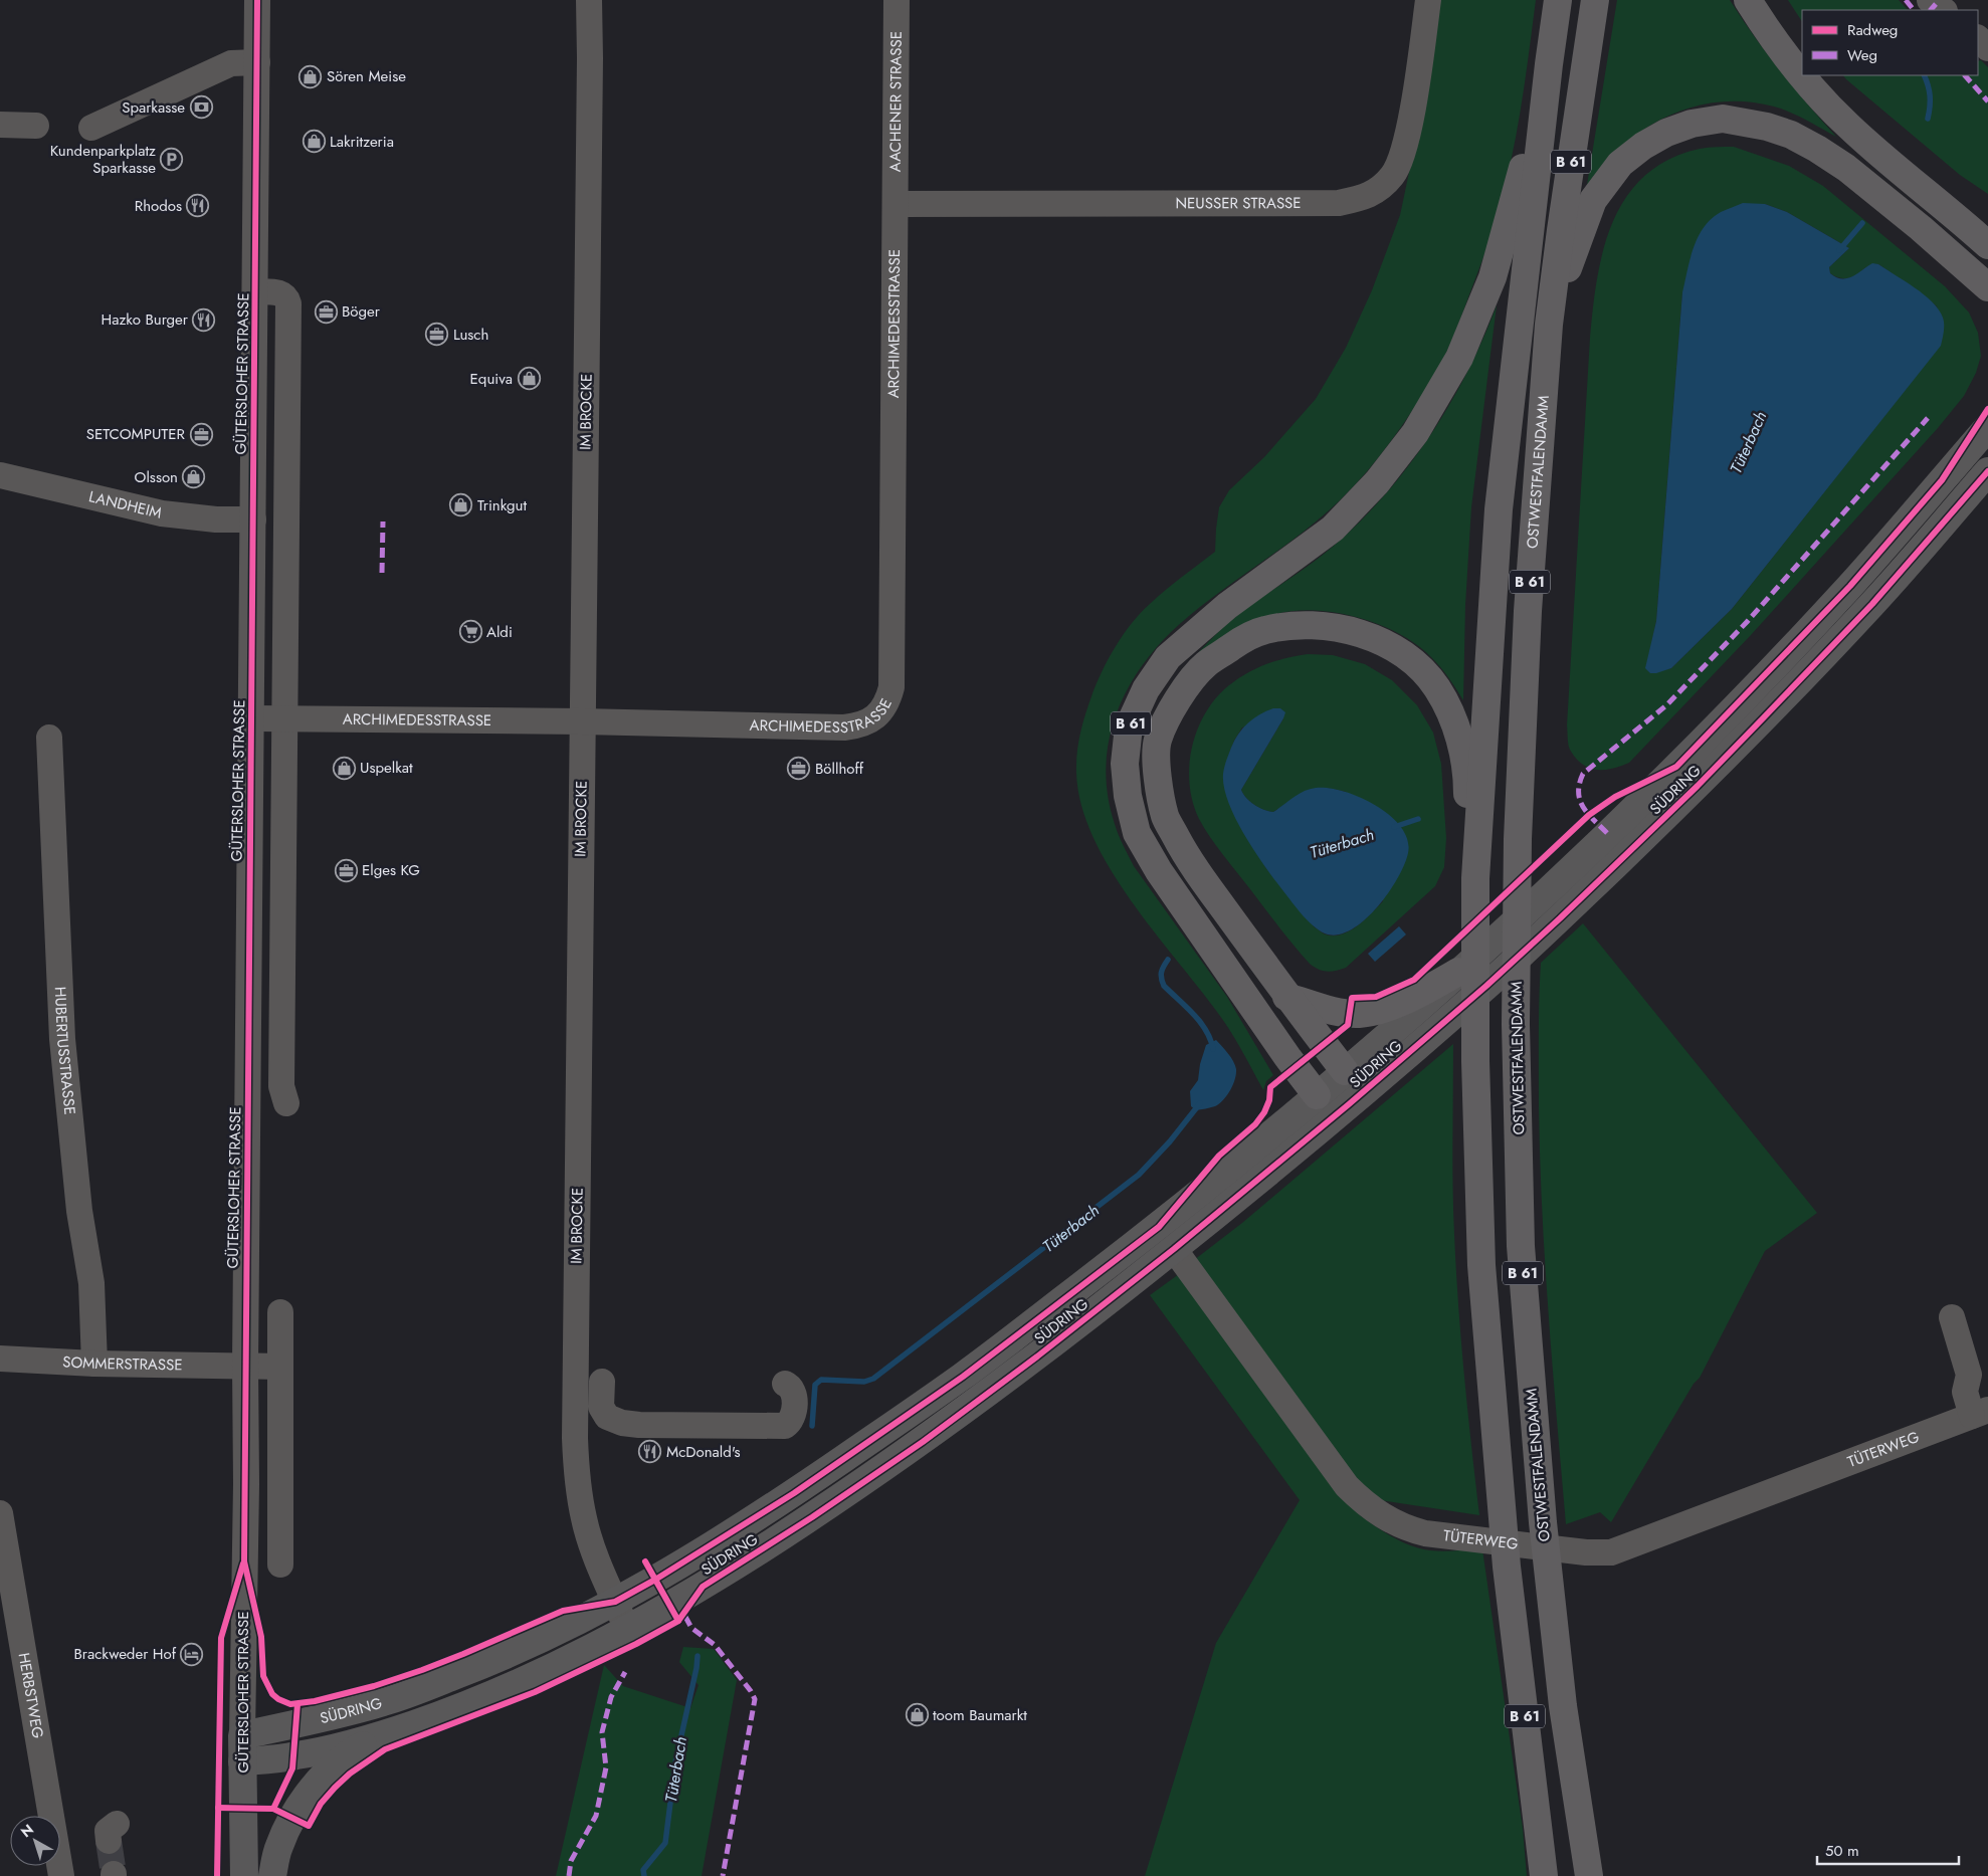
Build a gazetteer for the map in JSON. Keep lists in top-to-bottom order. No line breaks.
{"streets":{"highway":["B 61","OSTWESTFALENDAMM"],"main road":["GÜTERSLOHER STRASSE","SÜDRING"],"street":["AACHENER STRASSE","NEUSSER STRASSE","ARCHIMEDESSTRASSE","IM BROCKE","LANDHEIM","HUBERTUSSTRASSE","SOMMERSTRASSE","TÜTERWEG","HERBSTWEG"]},"crossings":[["AACHENER STRASSE","NEUSSER STRASSE"],["AACHENER STRASSE","ARCHIMEDESSTRASSE"],["B 61","OSTWESTFALENDAMM"],["B 61","SÜDRING"],["NEUSSER STRASSE","ARCHIMEDESSTRASSE"],["ARCHIMEDESSTRASSE","GÜTERSLOHER STRASSE"],["ARCHIMEDESSTRASSE","IM BROCKE"],["GÜTERSLOHER STRASSE","LANDHEIM"],["GÜTERSLOHER STRASSE","SÜDRING"],["GÜTERSLOHER STRASSE","SOMMERSTRASSE"],["IM BROCKE","SÜDRING"],["SÜDRING","TÜTERWEG"],["HUBERTUSSTRASSE","SOMMERSTRASSE"]],"water":["Tüterbach"],"places":{"shop":["Sören Meise","Lakritzeria","Equiva","Olsson","Trinkgut","Uspelkat","toom Baumarkt"],"bank":["Sparkasse"],"parking":["Kundenparkplatz Sparkasse"],"restaurant":["Rhodos","Hazko Burger","McDonald's"],"office":["Böger","Lusch","SETCOMPUTER","Böllhoff","Elges KG"],"supermarket":["Aldi"],"hotel":["Brackweder Hof"]},"legend":["Radweg","Weg"],"scale_bar":"50 m","north":"top left"}
